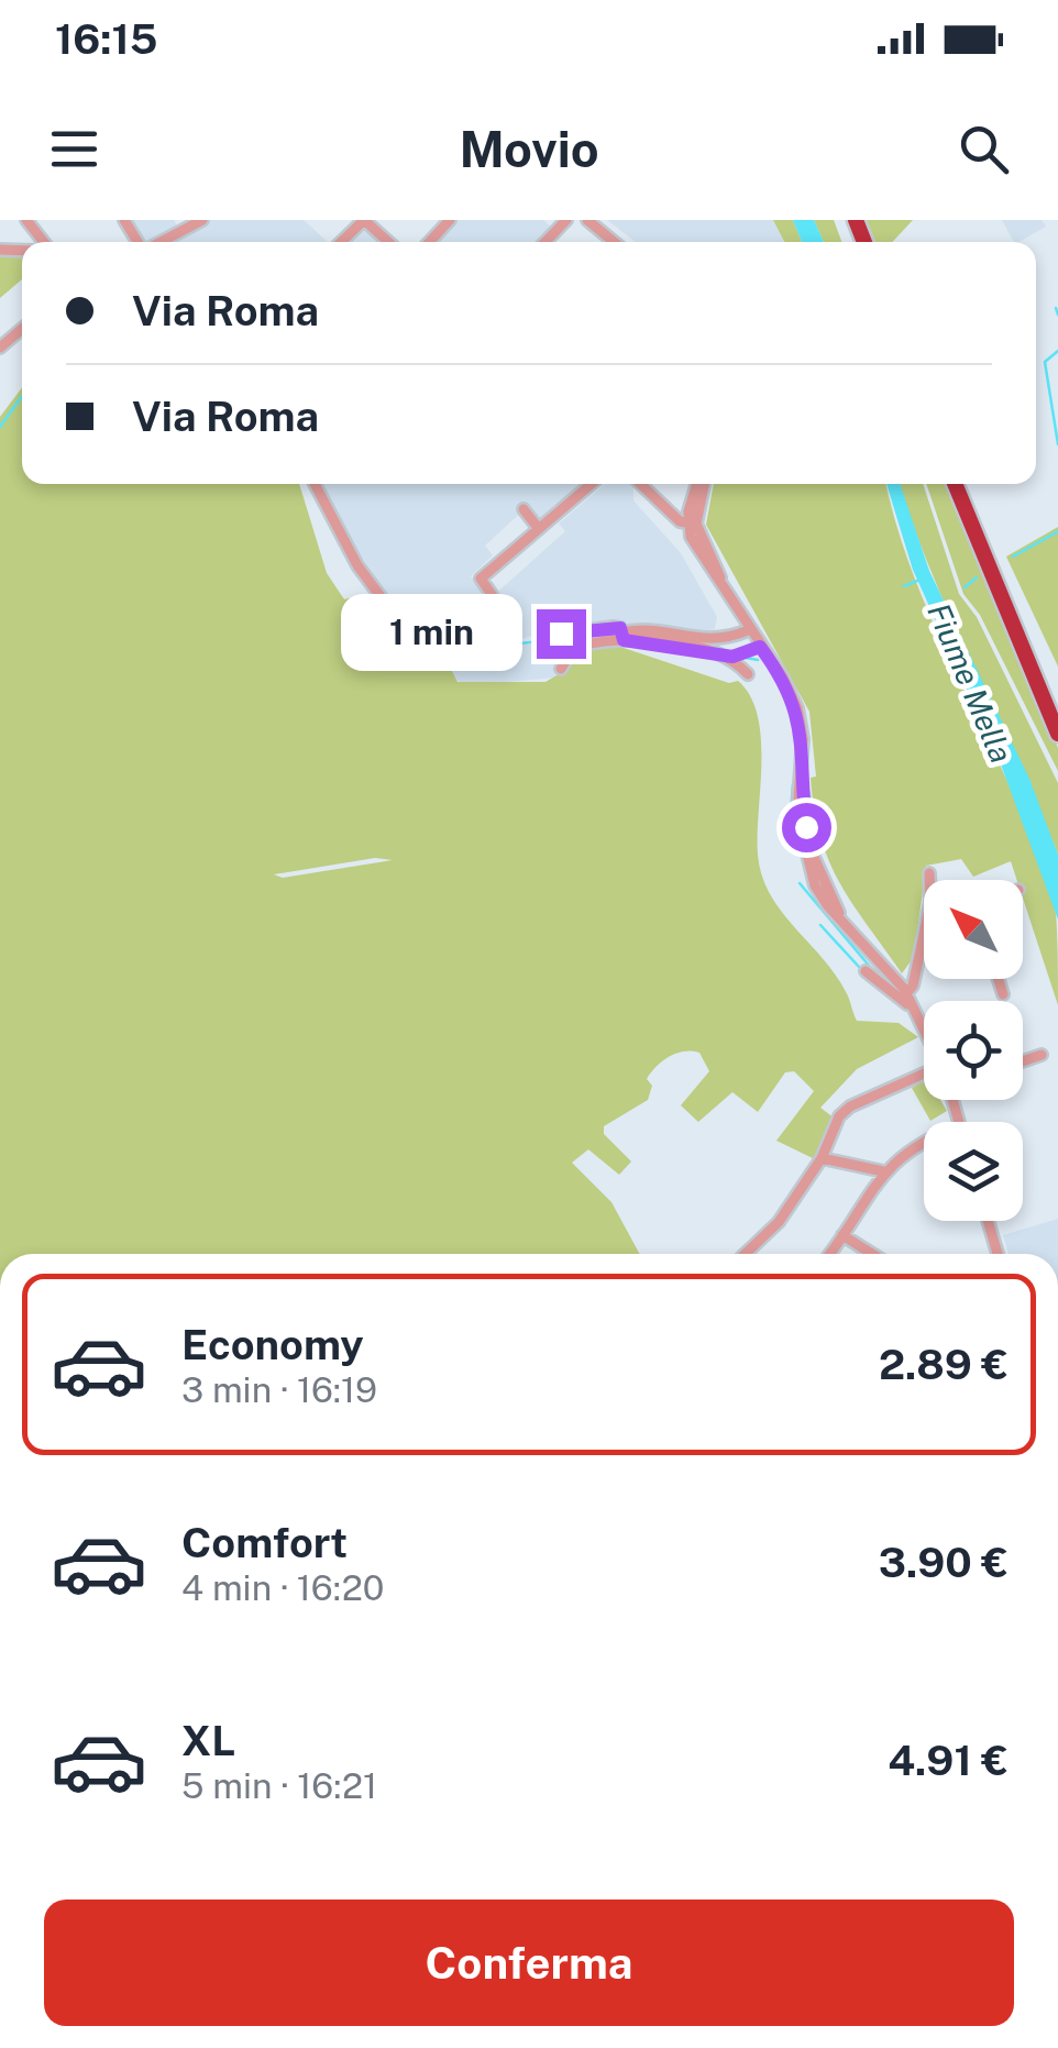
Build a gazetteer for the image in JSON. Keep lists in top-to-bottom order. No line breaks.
{"water":["Fiume Mella"],"north":"top left","page":{"status":"16:15","header":"Movio","banner":["Via Roma","Via Roma"],"bubble":"1 min","list":[{"name":"Economy","note":"3 min · 16:19","value":"2.89 €"},{"name":"Comfort","note":"4 min · 16:20","value":"3.90 €"},{"name":"XL","note":"5 min · 16:21","value":"4.91 €"}],"buttons":"Conferma"}}
